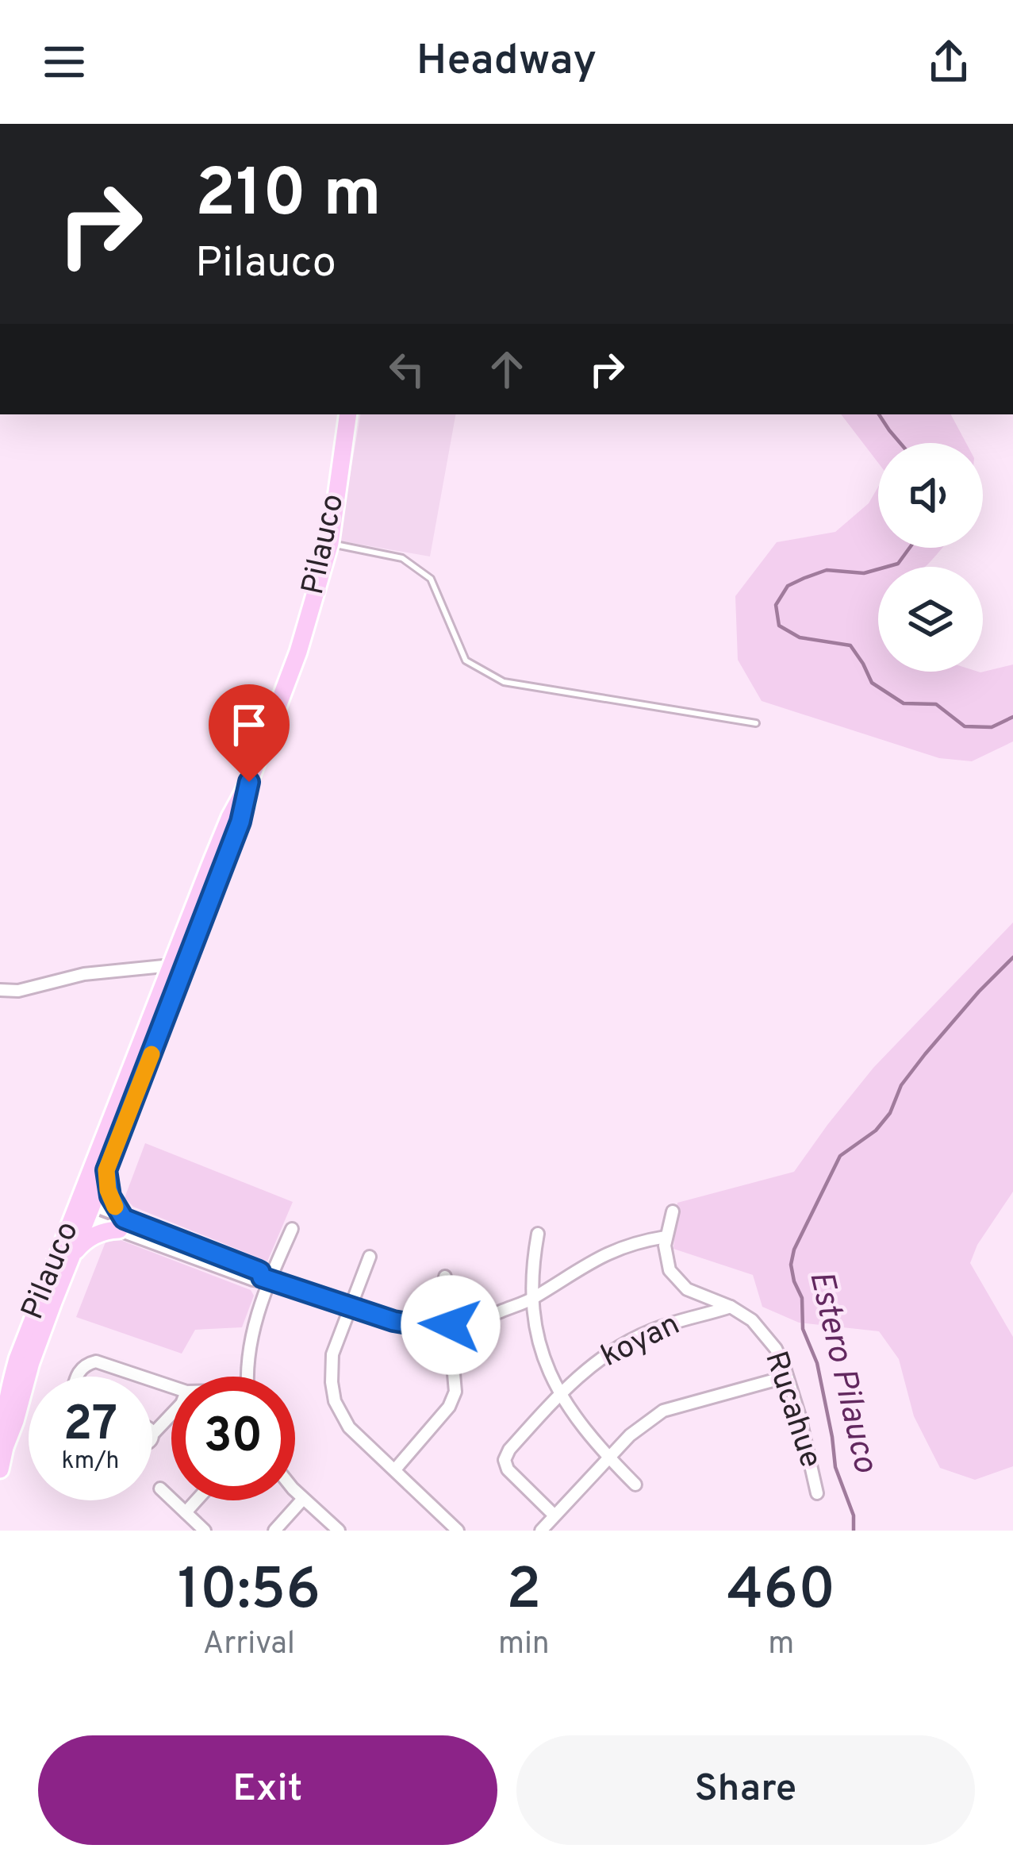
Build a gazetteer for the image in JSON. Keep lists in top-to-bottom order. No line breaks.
{"streets":{"main road":["Pilauco"],"street":["koyan","Rucahue"]},"crossings":[["koyan","Rucahue"]],"water":["Estero Pilauco"],"page":{"header":"Headway","turn":["210 m","Pilauco"],"speed":"27 km/h","limit":"30","eta":["10:56","Arrival","2","min","460","m"],"buttons":["Exit","Share"]}}
